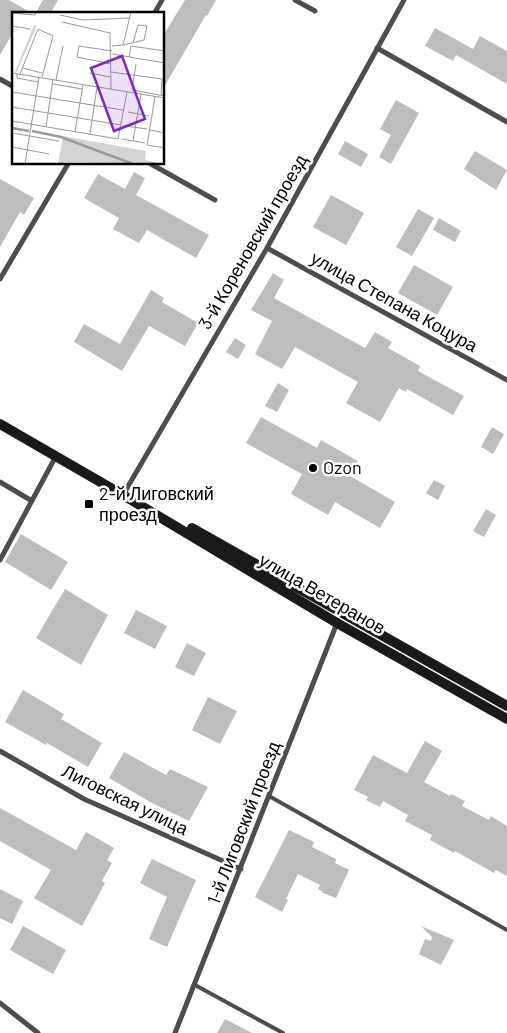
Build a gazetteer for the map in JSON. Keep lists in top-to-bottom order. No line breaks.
{"streets":{"street":["3-й Кореновский проезд","улица Степана Коцура","улица Ветеранов","Лиговская улица","1-й Лиговский проезд"]},"crossings":[["3-й Кореновский проезд","улица Степана Коцура"],["3-й Кореновский проезд","улица Ветеранов"],["улица Ветеранов","1-й Лиговский проезд"],["Лиговская улица","1-й Лиговский проезд"]],"places":{"other":["Ozon"],"transit":["2-й Лиговский проезд"]}}
